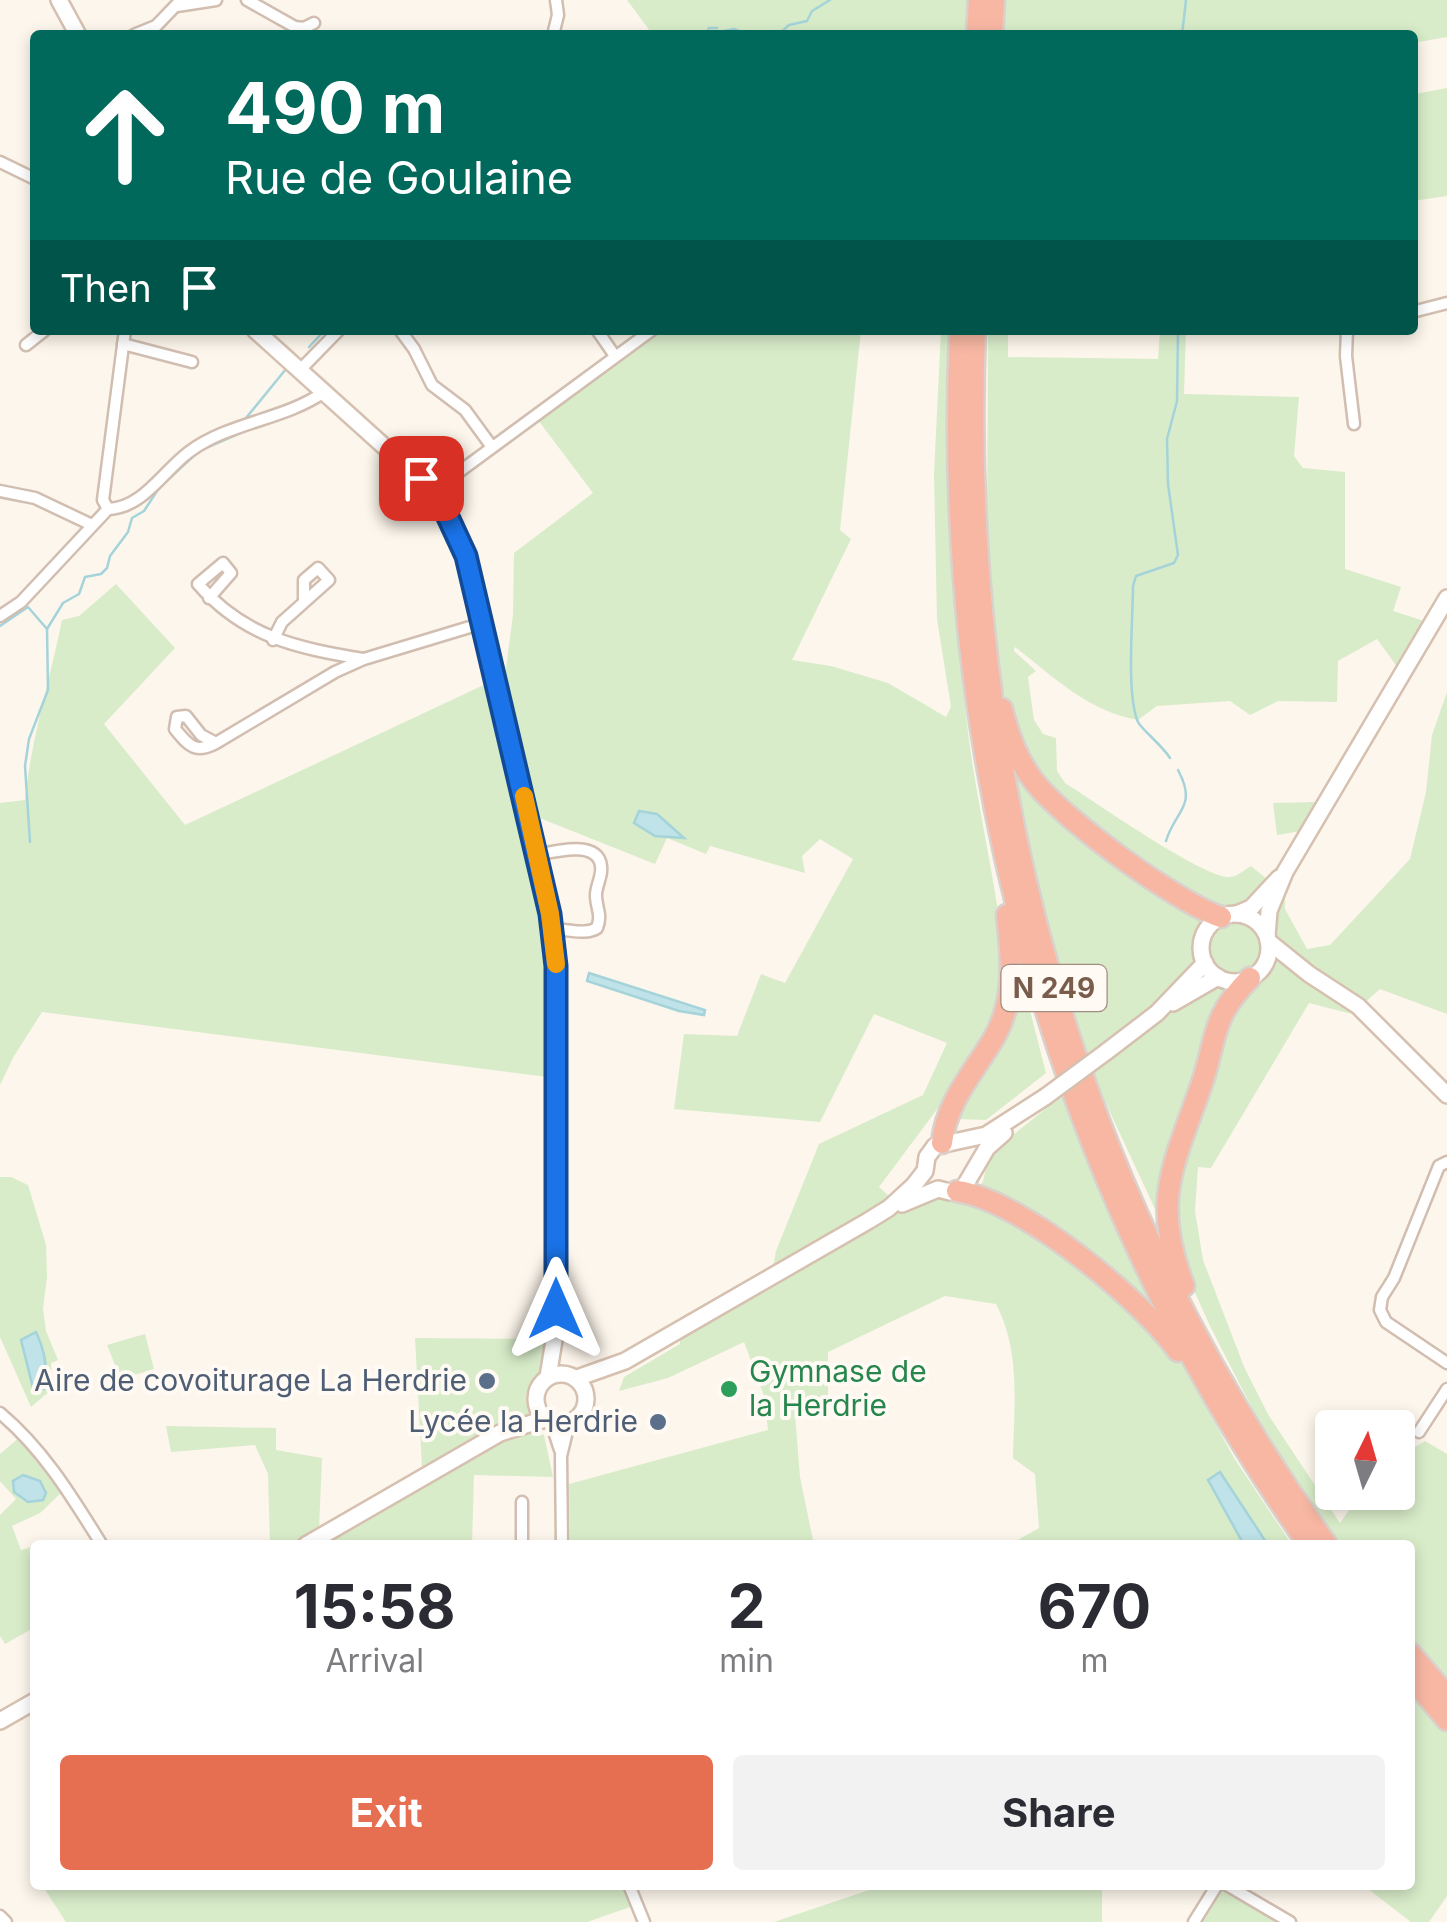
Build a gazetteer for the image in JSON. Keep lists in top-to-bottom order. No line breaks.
{"streets":{"highway":["N 249"]},"places":["Aire de covoiturage La Herdrie","Gymnase de la Herdrie","Lycée la Herdrie"],"north":"top","page":{"turn":["490 m","Rue de Goulaine"],"then":"Then","eta":["15:58","Arrival","2","min","670","m"],"buttons":["Exit","Share"]}}
